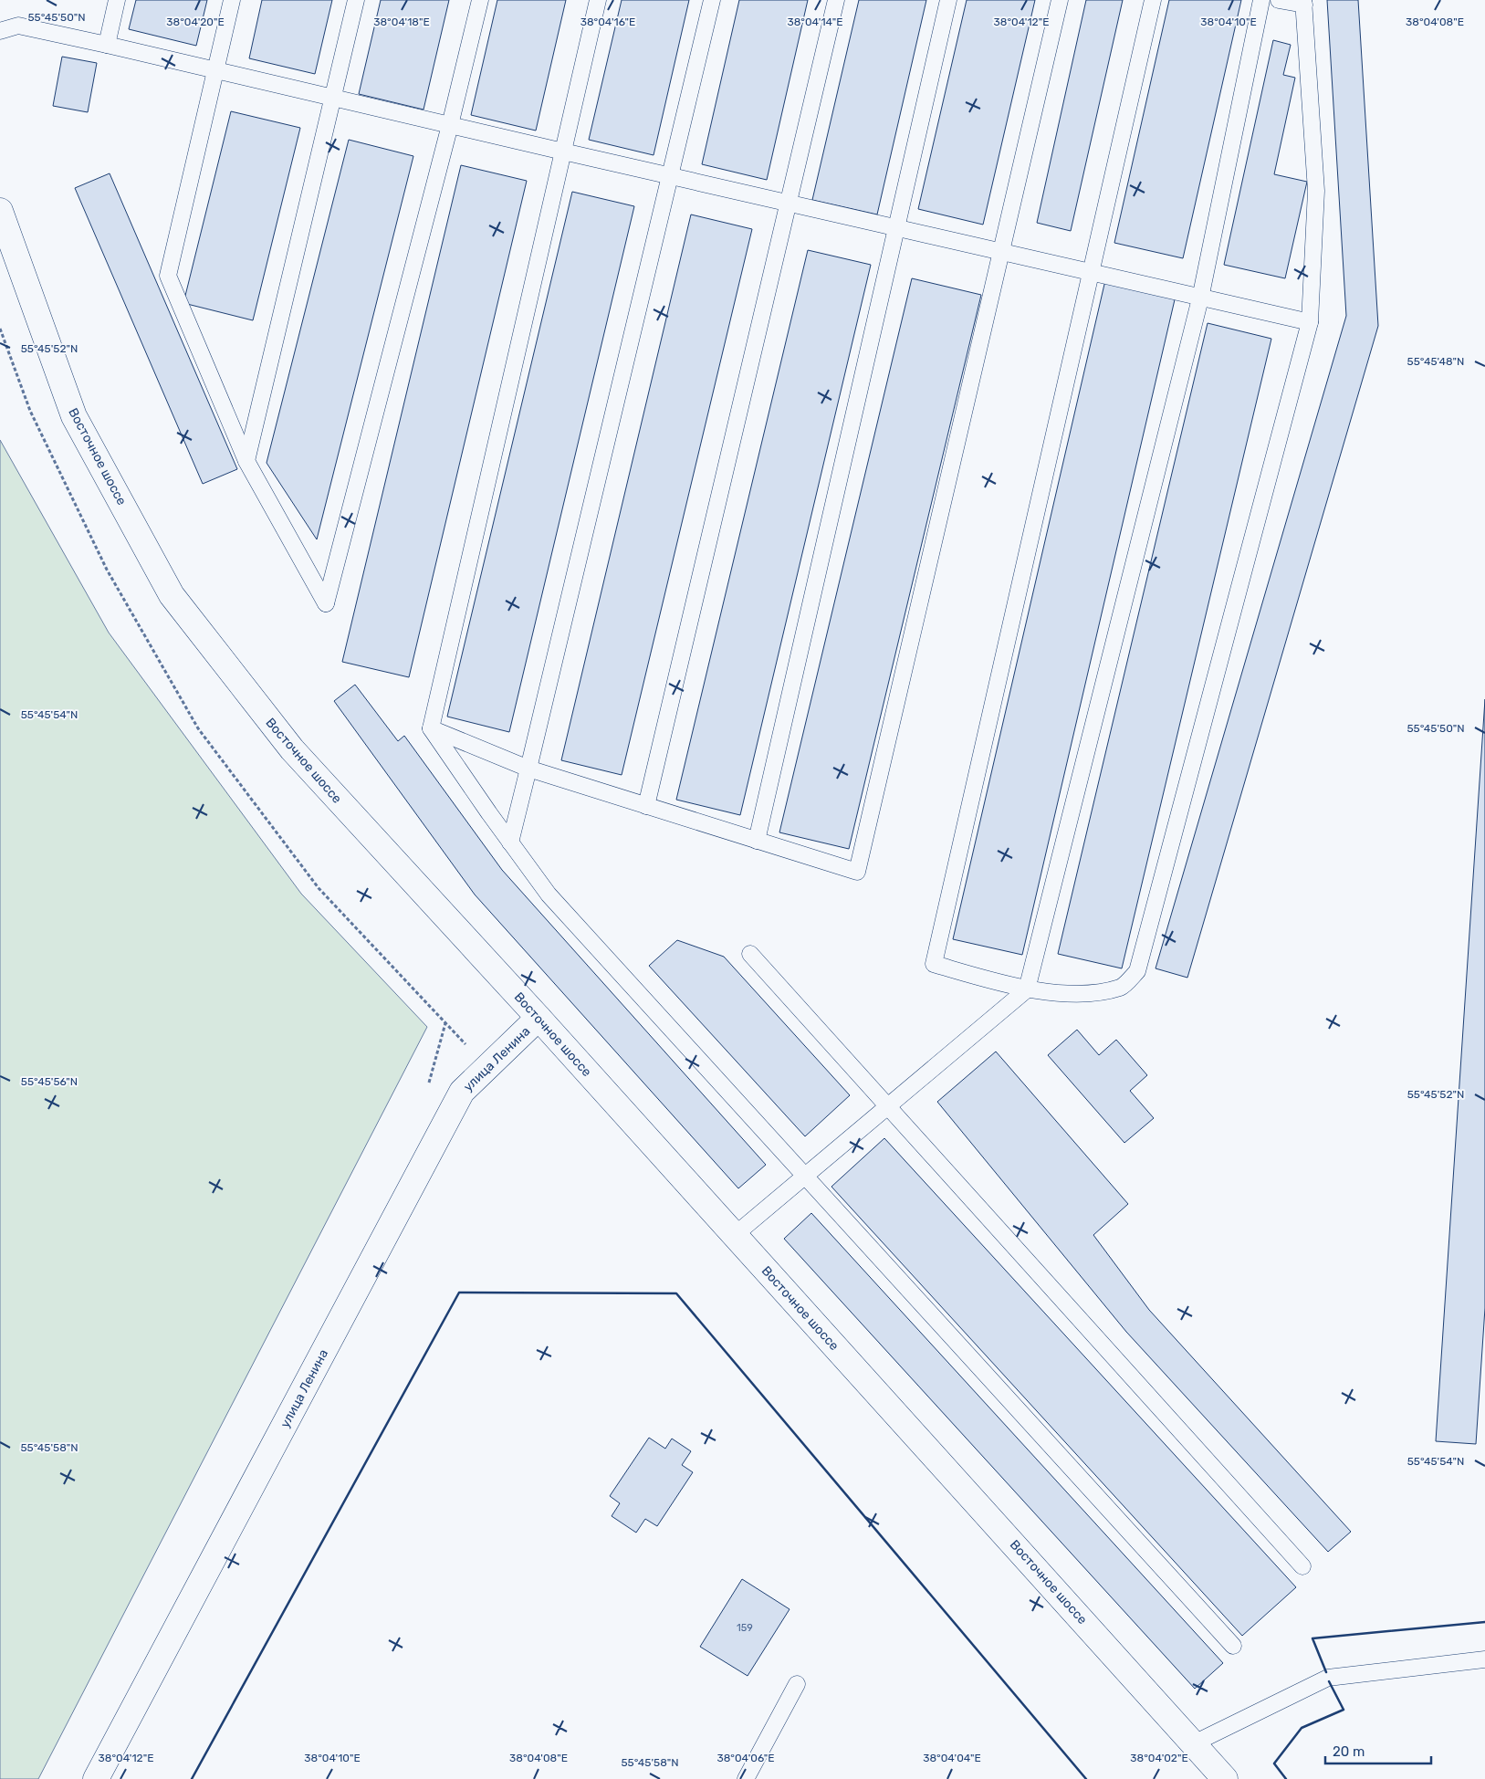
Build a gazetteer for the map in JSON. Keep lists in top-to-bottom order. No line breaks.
{"streets":{"main road":["Восточное шоссе","улица Ленина"]},"crossings":[["Восточное шоссе","улица Ленина"]],"house_numbers":["159"],"scale_bar":"20 m","coordinates":["55°45'50\"N","38°04'20\"E","38°04'18\"E","38°04'16\"E","38°04'14\"E","38°04'12\"E","38°04'10\"E","38°04'08\"E","55°45'52\"N","55°45'48\"N","55°45'54\"N","55°45'56\"N","55°45'58\"N","38°04'06\"E","38°04'04\"E","38°04'02\"E"]}
